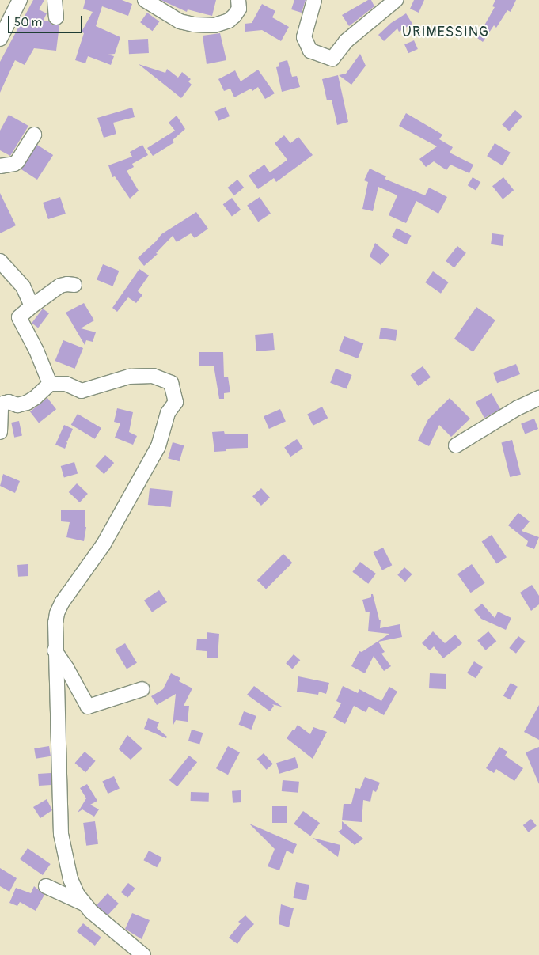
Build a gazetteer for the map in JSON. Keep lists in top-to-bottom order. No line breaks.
{"districts":["URIMESSING"],"scale_bar":"50 m"}
